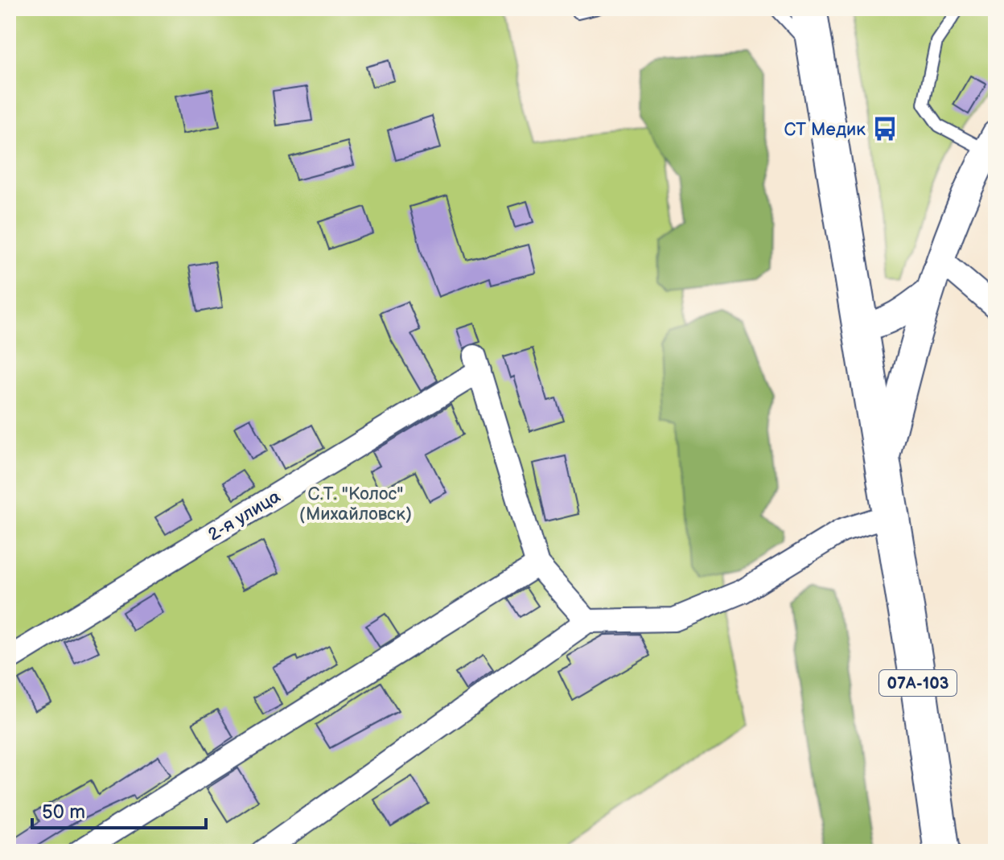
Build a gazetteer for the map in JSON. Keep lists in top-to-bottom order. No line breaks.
{"streets":{"main road":["07А-103"],"street":["2-я улица"]},"parks":["С.Т. \"Колос\" (Михайловск)"],"places":{"bus stop":["СТ Медик"]},"scale_bar":"50 m"}
